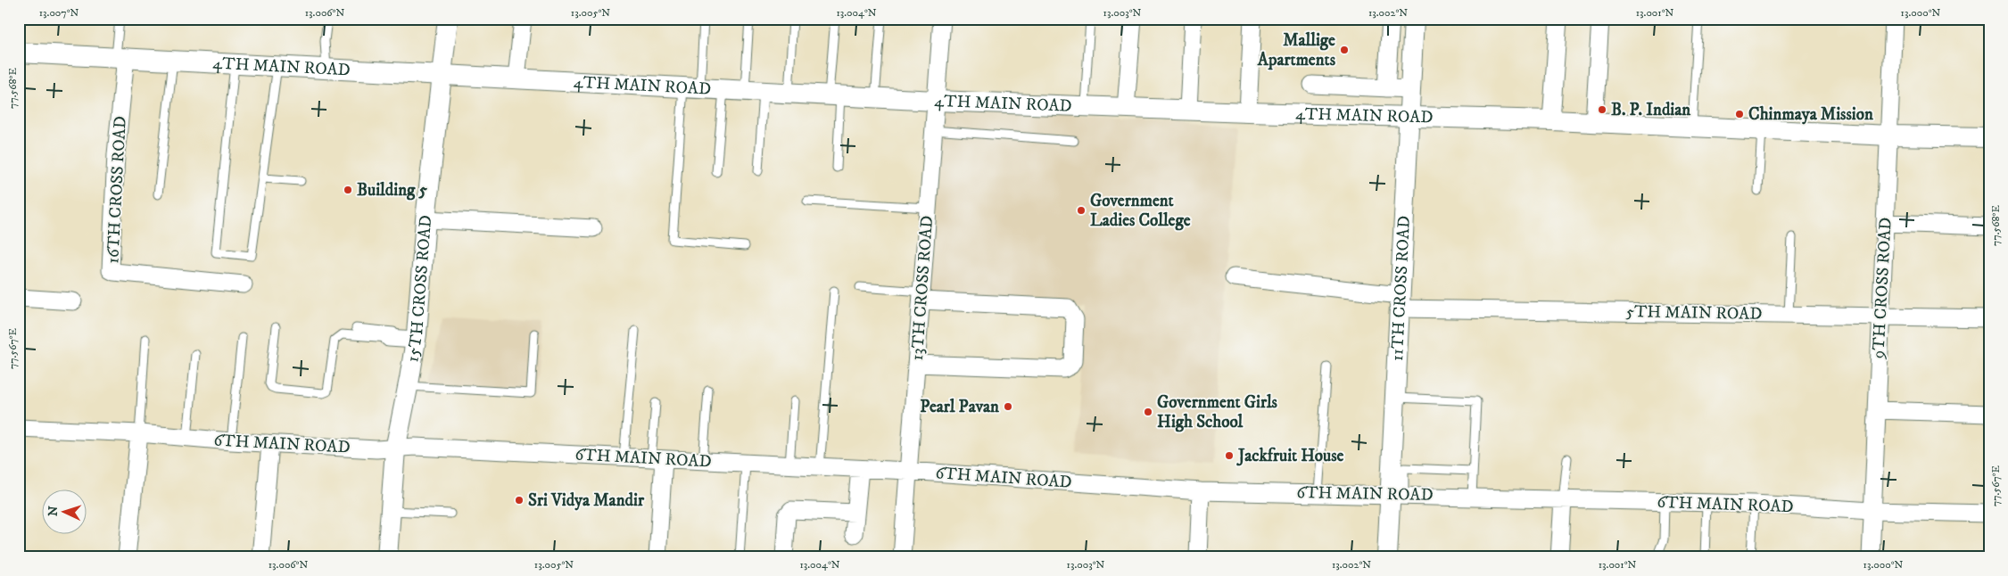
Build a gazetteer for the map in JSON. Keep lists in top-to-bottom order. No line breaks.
{"streets":{"street":["4TH MAIN ROAD","16TH CROSS ROAD","15TH CROSS ROAD","13TH CROSS ROAD","11TH CROSS ROAD","9TH CROSS ROAD","5TH MAIN ROAD","6TH MAIN ROAD"]},"crossings":[["4TH MAIN ROAD","16TH CROSS ROAD"],["4TH MAIN ROAD","15TH CROSS ROAD"],["4TH MAIN ROAD","13TH CROSS ROAD"],["4TH MAIN ROAD","11TH CROSS ROAD"],["4TH MAIN ROAD","9TH CROSS ROAD"],["15TH CROSS ROAD","6TH MAIN ROAD"],["13TH CROSS ROAD","6TH MAIN ROAD"],["11TH CROSS ROAD","5TH MAIN ROAD"],["11TH CROSS ROAD","6TH MAIN ROAD"],["9TH CROSS ROAD","5TH MAIN ROAD"],["9TH CROSS ROAD","6TH MAIN ROAD"]],"places":["Mallige Apartments","B. P. Indian","Chinmaya Mission","Building 5","Government Ladies College","Pearl Pavan","Government Girls High School","Jackfruit House","Sri Vidya Mandir"],"north":"left","coordinates":["13.007°N","13.006°N","13.005°N","13.004°N","13.003°N","13.002°N","13.001°N","13.000°N","77.568°E","77.567°E"]}
